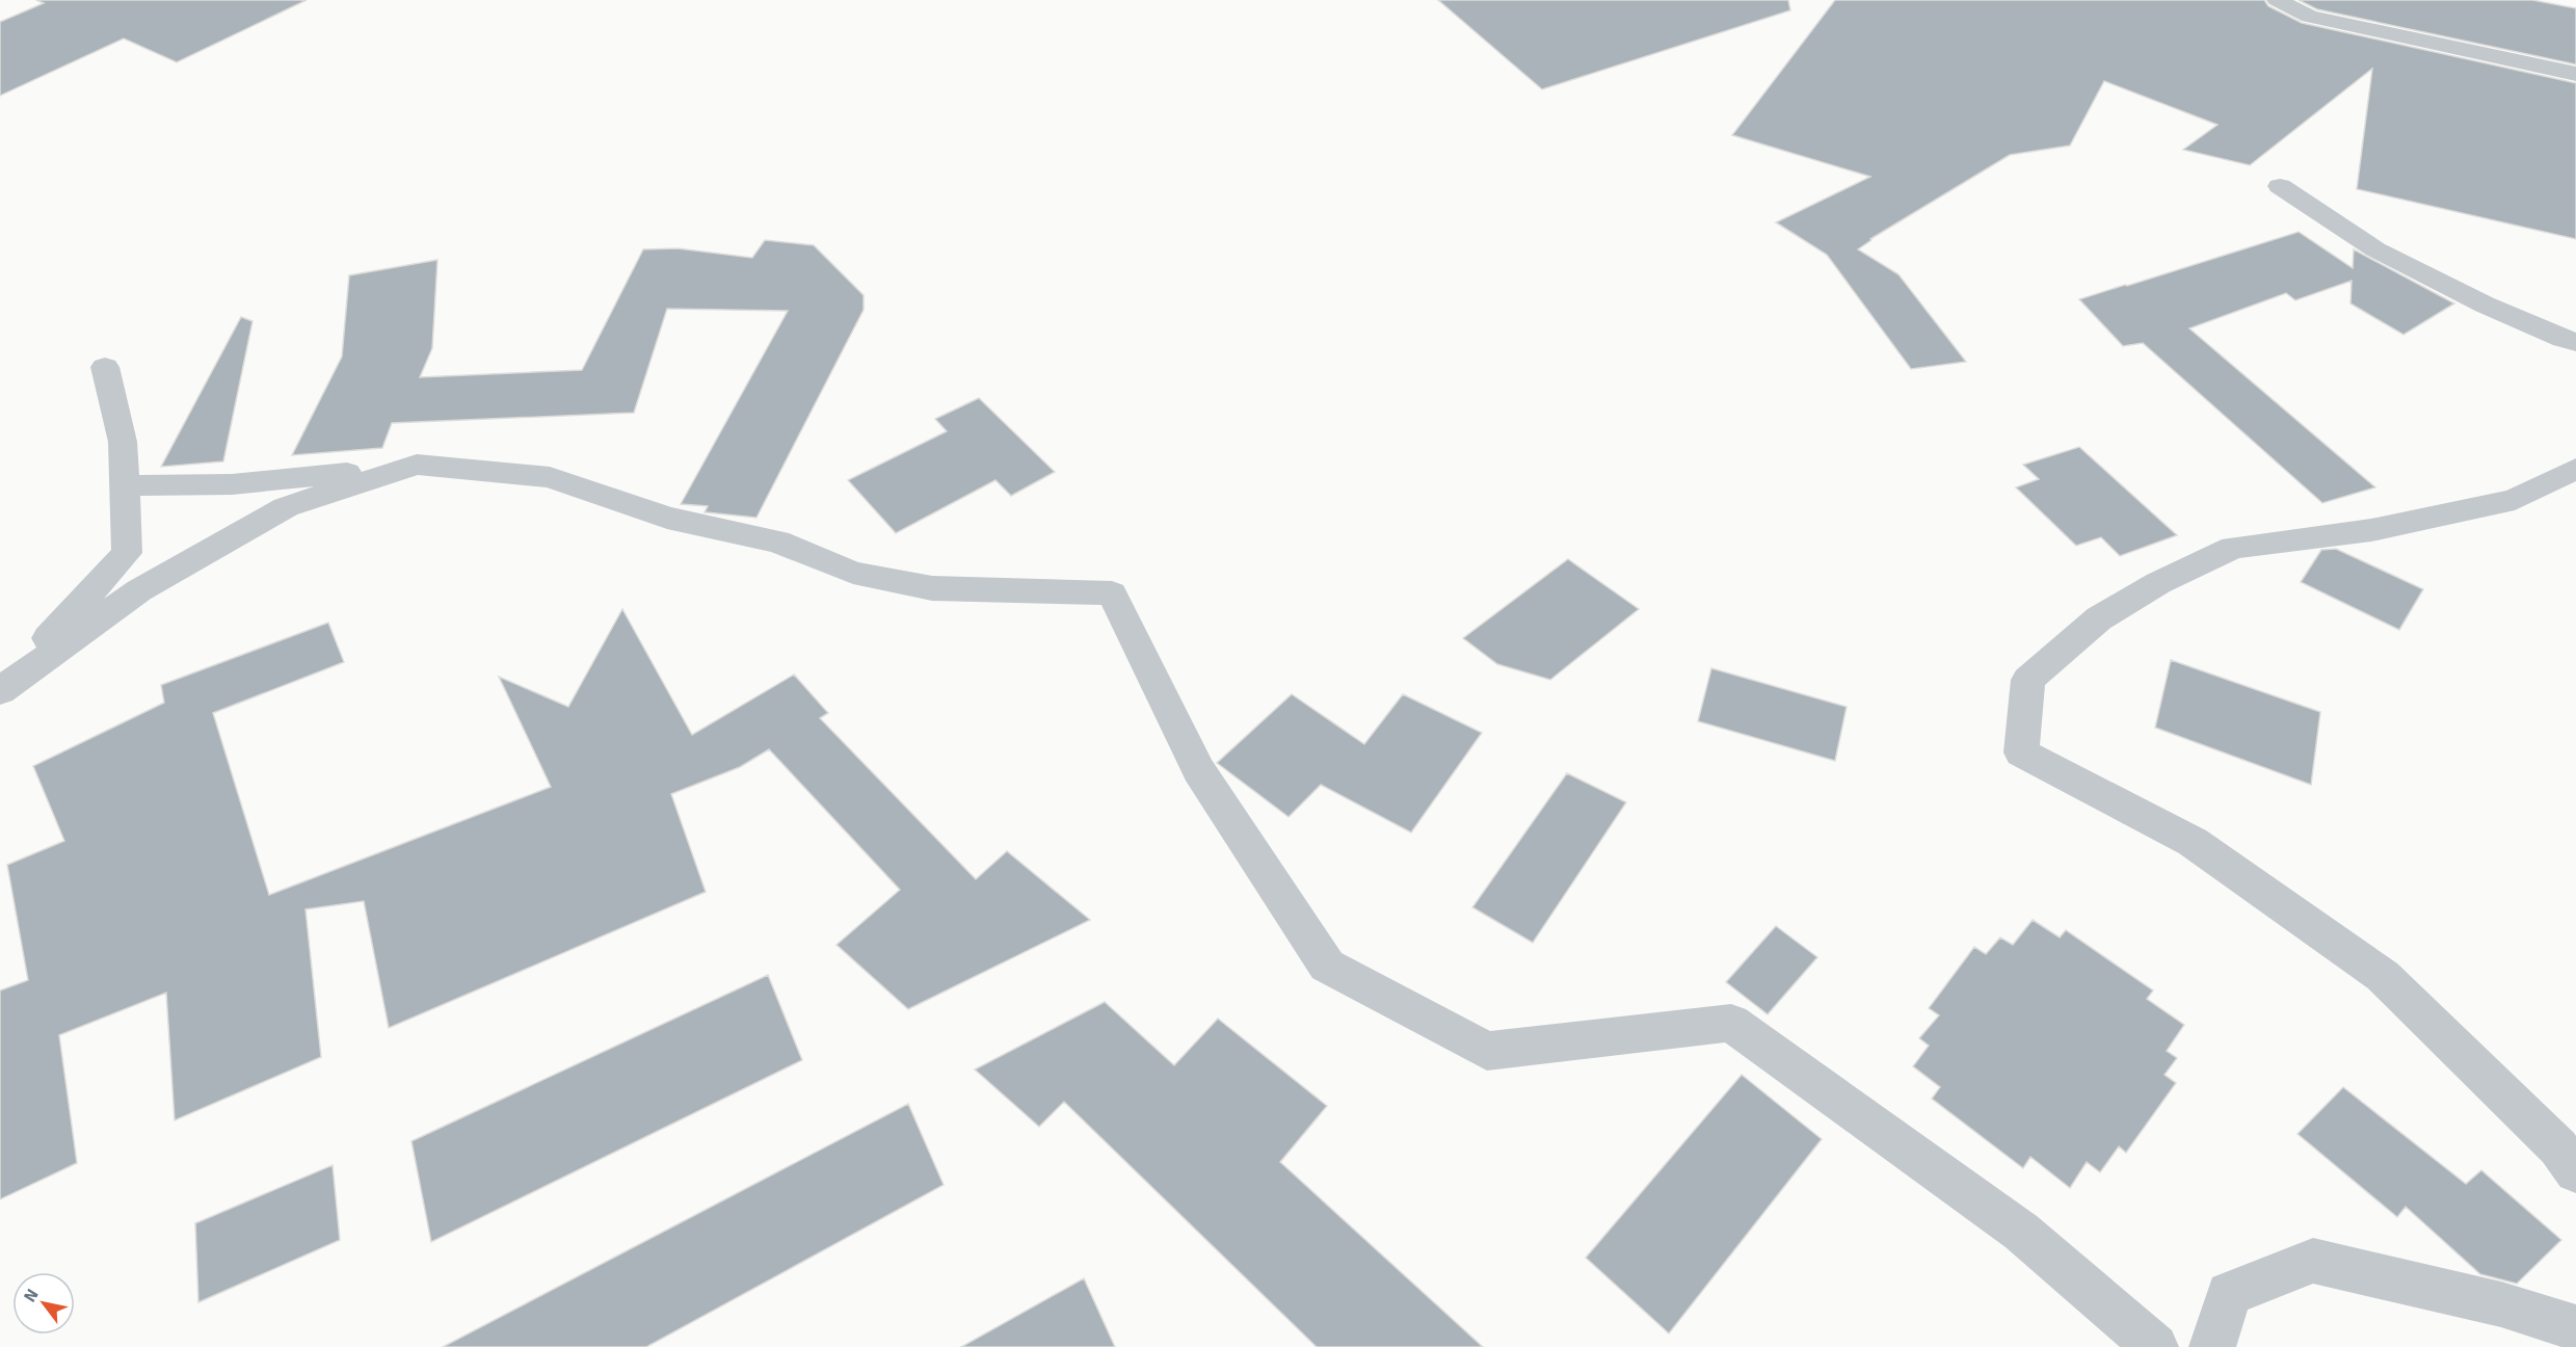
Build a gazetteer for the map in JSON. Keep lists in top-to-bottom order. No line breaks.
{"north":"top left"}
